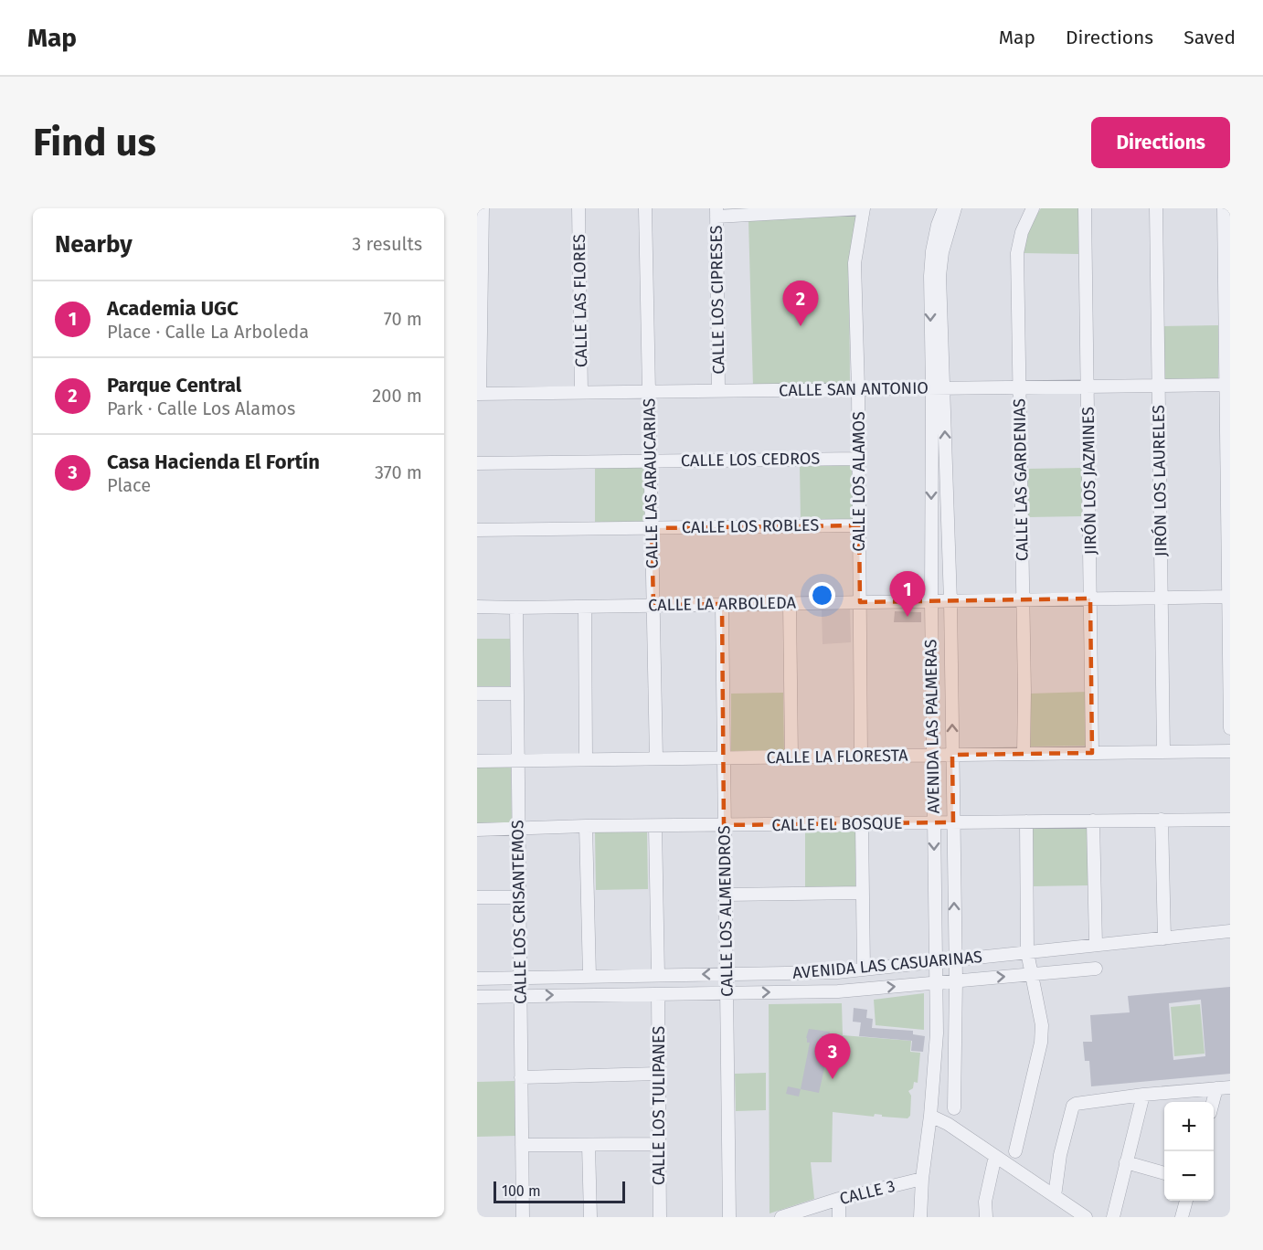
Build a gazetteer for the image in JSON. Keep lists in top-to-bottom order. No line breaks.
{"streets":{"street":["CALLE LOS CIPRESES","CALLE LAS FLORES","CALLE SAN ANTONIO","CALLE LOS CEDROS","CALLE LAS GARDENIAS","JIRÓN LOS JAZMINES","JIRÓN LOS LAURELES","CALLE LOS ALAMOS","CALLE LAS ARAUCARIAS","CALLE LOS ROBLES","CALLE LA ARBOLEDA","AVENIDA LAS PALMERAS","CALLE LA FLORESTA","CALLE EL BOSQUE","CALLE LOS ALMENDROS","CALLE LOS CRISANTEMOS","AVENIDA LAS CASUARINAS","CALLE LOS TULIPANES","CALLE 3"]},"crossings":[["CALLE LOS CIPRESES","CALLE SAN ANTONIO"],["CALLE LAS FLORES","CALLE SAN ANTONIO"],["CALLE SAN ANTONIO","CALLE LAS GARDENIAS"],["CALLE SAN ANTONIO","JIRÓN LOS JAZMINES"],["CALLE SAN ANTONIO","JIRÓN LOS LAURELES"],["CALLE SAN ANTONIO","CALLE LOS ALAMOS"],["CALLE SAN ANTONIO","CALLE LAS ARAUCARIAS"],["CALLE SAN ANTONIO","AVENIDA LAS PALMERAS"],["CALLE LOS CEDROS","CALLE LOS ALAMOS"],["CALLE LOS CEDROS","CALLE LAS ARAUCARIAS"],["CALLE LAS GARDENIAS","CALLE LA ARBOLEDA"],["CALLE LAS GARDENIAS","CALLE LA FLORESTA"],["JIRÓN LOS JAZMINES","CALLE LA ARBOLEDA"],["JIRÓN LOS JAZMINES","CALLE LA FLORESTA"],["JIRÓN LOS LAURELES","CALLE LA ARBOLEDA"],["JIRÓN LOS LAURELES","CALLE LA FLORESTA"],["CALLE LOS ALAMOS","CALLE LOS ROBLES"],["CALLE LOS ALAMOS","CALLE LA ARBOLEDA"],["CALLE LOS ALAMOS","CALLE LA FLORESTA"],["CALLE LAS ARAUCARIAS","CALLE LOS ROBLES"],["CALLE LAS ARAUCARIAS","CALLE LA ARBOLEDA"],["CALLE LAS ARAUCARIAS","CALLE LA FLORESTA"],["CALLE LA ARBOLEDA","AVENIDA LAS PALMERAS"],["CALLE LA ARBOLEDA","CALLE LOS ALMENDROS"],["CALLE LA ARBOLEDA","CALLE LOS CRISANTEMOS"],["AVENIDA LAS PALMERAS","CALLE LA FLORESTA"],["AVENIDA LAS PALMERAS","CALLE EL BOSQUE"],["AVENIDA LAS PALMERAS","AVENIDA LAS CASUARINAS"],["AVENIDA LAS PALMERAS","CALLE 3"],["CALLE LA FLORESTA","CALLE LOS ALMENDROS"],["CALLE LA FLORESTA","CALLE LOS CRISANTEMOS"],["CALLE EL BOSQUE","CALLE LOS ALMENDROS"],["CALLE EL BOSQUE","CALLE LOS CRISANTEMOS"],["CALLE LOS ALMENDROS","AVENIDA LAS CASUARINAS"],["CALLE LOS CRISANTEMOS","AVENIDA LAS CASUARINAS"],["AVENIDA LAS CASUARINAS","CALLE LOS TULIPANES"]],"scale_bar":"100 m","page":{"header":"Map","nav":["Map","Directions","Saved"],"buttons":"Directions","title":"Find us","heading":["Nearby","3 results"],"list":[{"mark":"1","name":"Academia UGC","note":"Place · Calle La Arboleda","value":"70 m"},{"mark":"2","name":"Parque Central","note":"Park · Calle Los Alamos","value":"200 m"},{"mark":"3","name":"Casa Hacienda El Fortín","note":"Place","value":"370 m"}],"pins":["2","1","3"],"map_buttons":["+","−"],"scale":"100 m"}}
